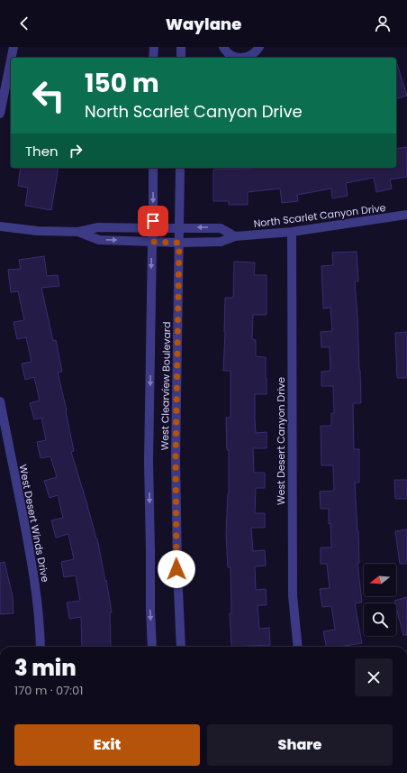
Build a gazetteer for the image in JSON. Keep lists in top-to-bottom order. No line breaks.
{"streets":{"street":["North Scarlet Canyon Drive","West Clearview Boulevard","West Desert Canyon Drive","West Desert Winds Drive"]},"crossings":[["North Scarlet Canyon Drive","West Clearview Boulevard"],["North Scarlet Canyon Drive","West Desert Canyon Drive"]],"north":"left","page":{"header":"Waylane","turn":["150 m","North Scarlet Canyon Drive"],"then":"Then","heading":["3 min","170 m · 07:01"],"buttons":["Exit","Share"]}}
